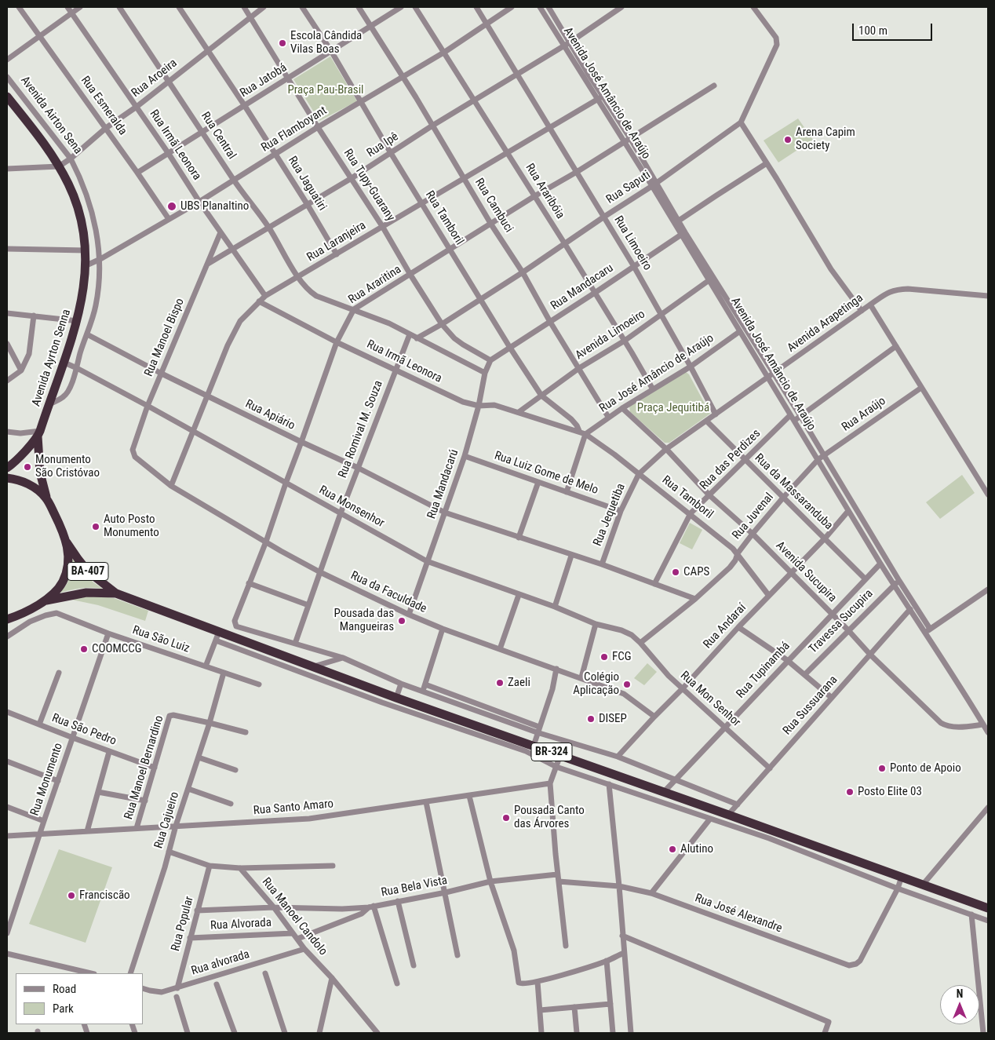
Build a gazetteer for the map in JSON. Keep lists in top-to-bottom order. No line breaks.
{"streets":{"highway":["Avenida Ayrton Senna","BA-407","BR-324"],"street":["Rua Aroeira","Rua Jatobá","Avenida José Amâncio de Araújo","Rua Esmeralda","Avenida Airton Sena","Rua Flamboyant","Rua Central","Rua Irmã Leonora","Rua Ipê","Rua Jaguatiri","Rua Tupy-Guarany","Rua Saputi","Rua Araribóia","Rua Cambuci","Rua Tamboril","Rua Laranjeira","Rua Limoeiro","Rua Araritina","Rua Mandacaru","Avenida Arapetinga","Avenida Limoeiro","Rua Manoel Bispo","Rua José Amâncio de Araújo","Rua Araújo","Rua Apiário","Rua Romival M. Souza","Rua das Perdizes","Rua Luiz Gome de Melo","Rua Mandacarú","Rua da Massaranduba","Rua Monsenhor","Rua Jequetiba","Rua Juvenal","Avenida Sucupira","Rua da Faculdade","Travessa Sucupira","Rua Andaraí","Rua São Luiz","Rua Tupinambá","Rua Mon Senhor","Rua Sussuarana","Rua São Pedro","Rua Manoel Bernardino","Rua Monumento","Rua Santo Amaro","Rua Cajueiro","Rua Bela Vista","Rua José Alexandre","Rua Manoel Candolo","Rua Popular","Rua Alvorada","Rua alvorada"]},"crossings":[["Rua Aroeira","Rua Esmeralda"],["Rua Aroeira","Avenida Airton Sena"],["Rua Aroeira","Rua Central"],["Rua Aroeira","Rua Irmã Leonora"],["Rua Aroeira","Rua Jaguatiri"],["Rua Aroeira","Rua Tupy-Guarany"],["Rua Aroeira","Avenida Ayrton Senna"],["Rua Jatobá","Rua Esmeralda"],["Rua Jatobá","Rua Central"],["Rua Jatobá","Rua Irmã Leonora"],["Rua Jatobá","Rua Jaguatiri"],["Rua Jatobá","Rua Tupy-Guarany"],["Rua Jatobá","Rua Cambuci"],["Rua Jatobá","Rua Tamboril"],["Avenida José Amâncio de Araújo","Rua Ipê"],["Avenida José Amâncio de Araújo","Rua Saputi"],["Avenida José Amâncio de Araújo","Rua Laranjeira"],["Avenida José Amâncio de Araújo","Rua Araritina"],["Avenida José Amâncio de Araújo","Rua Mandacaru"],["Avenida José Amâncio de Araújo","Avenida Arapetinga"],["Avenida José Amâncio de Araújo","Avenida Limoeiro"],["Avenida José Amâncio de Araújo","Rua José Amâncio de Araújo"],["Avenida José Amâncio de Araújo","Rua Araújo"],["Avenida José Amâncio de Araújo","Rua das Perdizes"],["Avenida José Amâncio de Araújo","Rua Juvenal"],["Avenida José Amâncio de Araújo","Avenida Sucupira"],["Avenida José Amâncio de Araújo","Travessa Sucupira"],["Avenida José Amâncio de Araújo","Rua Andaraí"],["Avenida José Amâncio de Araújo","Rua Tupinambá"],["Avenida José Amâncio de Araújo","Rua Sussuarana"],["Rua Esmeralda","Rua Flamboyant"],["Avenida Airton Sena","Rua Flamboyant"],["Avenida Airton Sena","Avenida Ayrton Senna"],["Avenida Airton Sena","Rua Apiário"],["Avenida Airton Sena","Rua Monsenhor"],["Rua Flamboyant","Rua Central"],["Rua Flamboyant","Rua Irmã Leonora"],["Rua Flamboyant","Rua Jaguatiri"],["Rua Flamboyant","Rua Tupy-Guarany"],["Rua Flamboyant","Rua Araribóia"],["Rua Flamboyant","Rua Cambuci"],["Rua Flamboyant","Rua Tamboril"],["Rua Flamboyant","Rua Limoeiro"],["Rua Flamboyant","Avenida Ayrton Senna"],["Rua Central","Rua Ipê"],["Rua Central","Rua Saputi"],["Rua Central","Rua Laranjeira"],["Rua Central","Rua Araritina"],["Rua Central","Rua Romival M. Souza"],["Rua Central","Rua Mandacarú"],["Rua Irmã Leonora","Rua Ipê"],["Rua Irmã Leonora","Rua Tamboril"],["Rua Irmã Leonora","Rua Laranjeira"],["Rua Irmã Leonora","Rua Araritina"],["Rua Irmã Leonora","Rua Manoel Bispo"],["Rua Irmã Leonora","Rua Romival M. Souza"],["Rua Irmã Leonora","Rua Mandacarú"],["Rua Ipê","Rua Jaguatiri"],["Rua Ipê","Rua Tupy-Guarany"],["Rua Ipê","Rua Araribóia"],["Rua Ipê","Rua Cambuci"],["Rua Ipê","Rua Tamboril"],["Rua Ipê","Rua Limoeiro"],["Rua Ipê","Rua Manoel Bispo"],["Rua Jaguatiri","Rua Laranjeira"],["Rua Tupy-Guarany","Rua Saputi"],["Rua Tupy-Guarany","Rua Laranjeira"],["Rua Tupy-Guarany","Rua Araritina"],["Rua Tupy-Guarany","Rua Mandacaru"],["Rua Tupy-Guarany","Rua Mandacarú"],["Rua Saputi","Rua Araribóia"],["Rua Saputi","Rua Cambuci"],["Rua Saputi","Rua Tamboril"],["Rua Saputi","Rua Limoeiro"],["Rua Araribóia","Rua Laranjeira"],["Rua Araribóia","Rua Araritina"],["Rua Araribóia","Rua Mandacaru"],["Rua Araribóia","Avenida Limoeiro"],["Rua Araribóia","Rua José Amâncio de Araújo"],["Rua Cambuci","Rua Laranjeira"],["Rua Cambuci","Rua Araritina"],["Rua Cambuci","Rua Mandacaru"],["Rua Cambuci","Avenida Limoeiro"],["Rua Cambuci","Rua José Amâncio de Araújo"],["Rua Tamboril","Rua Laranjeira"],["Rua Tamboril","Rua Araritina"],["Rua Tamboril","Rua Mandacaru"],["Rua Tamboril","Avenida Arapetinga"],["Rua Tamboril","Avenida Limoeiro"],["Rua Tamboril","Rua José Amâncio de Araújo"],["Rua Tamboril","Rua das Perdizes"],["Rua Tamboril","Rua Mandacarú"],["Rua Tamboril","Rua Jequetiba"],["Rua Tamboril","Rua Juvenal"],["Rua Tamboril","Rua Andaraí"],["Rua Laranjeira","Rua Limoeiro"],["Rua Laranjeira","Rua Apiário"],["Rua Laranjeira","Rua Monsenhor"],["Rua Laranjeira","Rua da Faculdade"],["Rua Limoeiro","Rua Araritina"],["Rua Limoeiro","Rua Mandacaru"],["Rua Limoeiro","Avenida Arapetinga"],["Rua Limoeiro","Avenida Limoeiro"],["Rua Limoeiro","Rua José Amâncio de Araújo"],["Rua Araritina","Rua Apiário"],["Rua Araritina","Rua Romival M. Souza"],["Rua Araritina","Rua Monsenhor"],["Rua Araritina","Rua da Faculdade"],["Rua Mandacaru","Rua Mandacarú"],["Avenida Arapetinga","Rua da Massaranduba"],["Avenida Arapetinga","Rua Jequetiba"],["Avenida Arapetinga","Avenida Sucupira"],["Rua Manoel Bispo","Rua Apiário"],["Rua Manoel Bispo","Rua Monsenhor"],["Rua Manoel Bispo","Rua da Faculdade"],["Avenida Ayrton Senna","Rua Monsenhor"],["Avenida Ayrton Senna","BA-407"],["Rua José Amâncio de Araújo","Avenida Sucupira"],["Rua Araújo","Rua Juvenal"],["Rua Apiário","Rua Romival M. Souza"],["Rua Apiário","Rua das Perdizes"],["Rua Apiário","Rua Mandacarú"],["Rua Apiário","Rua Jequetiba"],["Rua Apiário","Rua Juvenal"],["Rua Romival M. Souza","Rua Monsenhor"],["Rua Romival M. Souza","Rua da Faculdade"],["Rua das Perdizes","Rua da Massaranduba"],["Rua das Perdizes","Avenida Sucupira"],["Rua Luiz Gome de Melo","Rua Mandacarú"],["Rua Luiz Gome de Melo","Rua Jequetiba"],["Rua Mandacarú","Rua Monsenhor"],["Rua Mandacarú","Rua da Faculdade"],["Rua da Massaranduba","Rua Juvenal"],["Rua da Massaranduba","Rua Andaraí"],["Rua da Massaranduba","Rua Tupinambá"],["Rua Monsenhor","Rua Juvenal"],["Rua Monsenhor","Rua Mon Senhor"],["Rua Juvenal","Avenida Sucupira"],["Rua Juvenal","Rua Mon Senhor"],["BA-407","BR-324"],["Avenida Sucupira","Travessa Sucupira"],["Avenida Sucupira","Rua Andaraí"],["Avenida Sucupira","Rua Tupinambá"],["Avenida Sucupira","Rua Sussuarana"],["Rua da Faculdade","Rua Andaraí"],["Rua Andaraí","Rua Mon Senhor"],["Rua São Luiz","Rua Monumento"],["Rua São Luiz","Rua Cajueiro"],["Rua Tupinambá","Rua Mon Senhor"],["Rua Tupinambá","BR-324"],["Rua Mon Senhor","Rua Sussuarana"],["Rua Sussuarana","BR-324"],["Rua São Pedro","Rua Manoel Bernardino"],["Rua São Pedro","Rua Monumento"],["Rua Manoel Bernardino","Rua Santo Amaro"],["Rua Manoel Bernardino","Rua Cajueiro"],["Rua Monumento","Rua Santo Amaro"],["Rua Santo Amaro","Rua Cajueiro"],["Rua Bela Vista","Rua Manoel Candolo"],["Rua Bela Vista","Rua Popular"],["Rua Manoel Candolo","Rua Alvorada"],["Rua Manoel Candolo","Rua alvorada"],["Rua Popular","Rua Alvorada"],["Rua Popular","Rua alvorada"]],"parks":["Praça Pau-Brasil","Praça Jequitibá"],"places":["Escola Cândida Vilas Boas","Arena Capim Society","UBS Planaltino","Monumento São Cristóvao","Auto Posto Monumento","CAPS","Pousada das Mangueiras","COOMCCG","FCG","Zaeli","Colégio Aplicação","DISEP","Ponto de Apoio","Posto Elite 03","Pousada Canto das Árvores","Alutino","Franciscão"],"legend":["Road","Park"],"scale_bar":"100 m","north":"top"}
